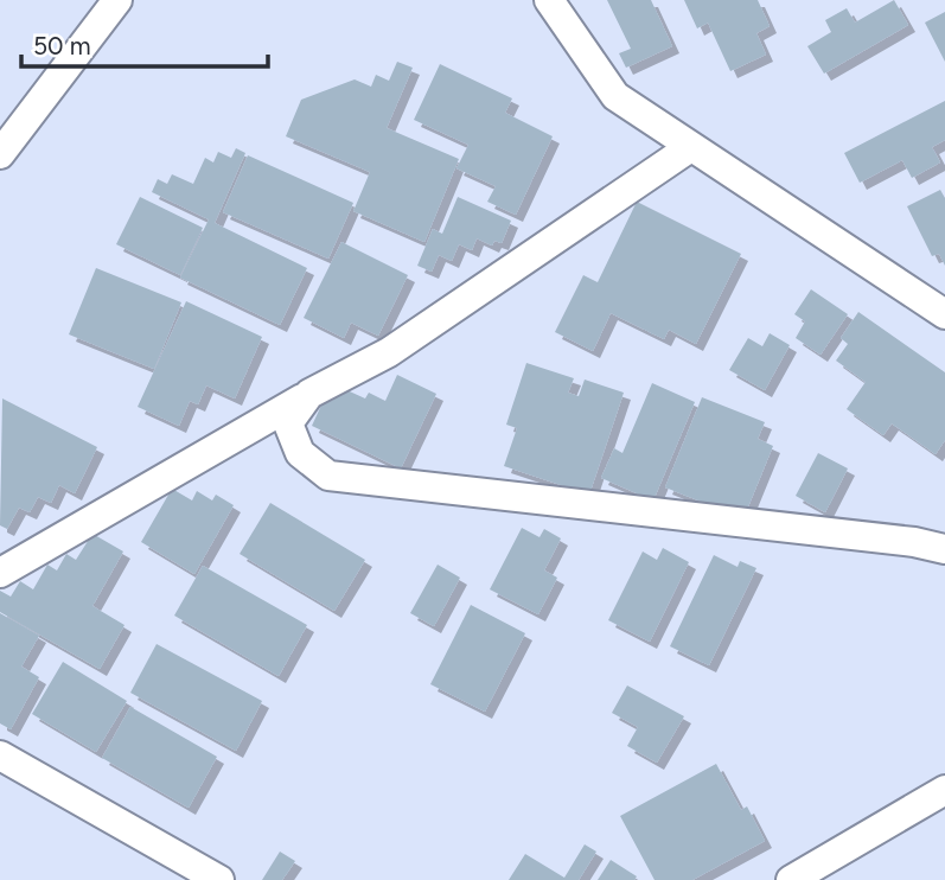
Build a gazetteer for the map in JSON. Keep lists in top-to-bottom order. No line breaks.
{"scale_bar":"50 m"}
